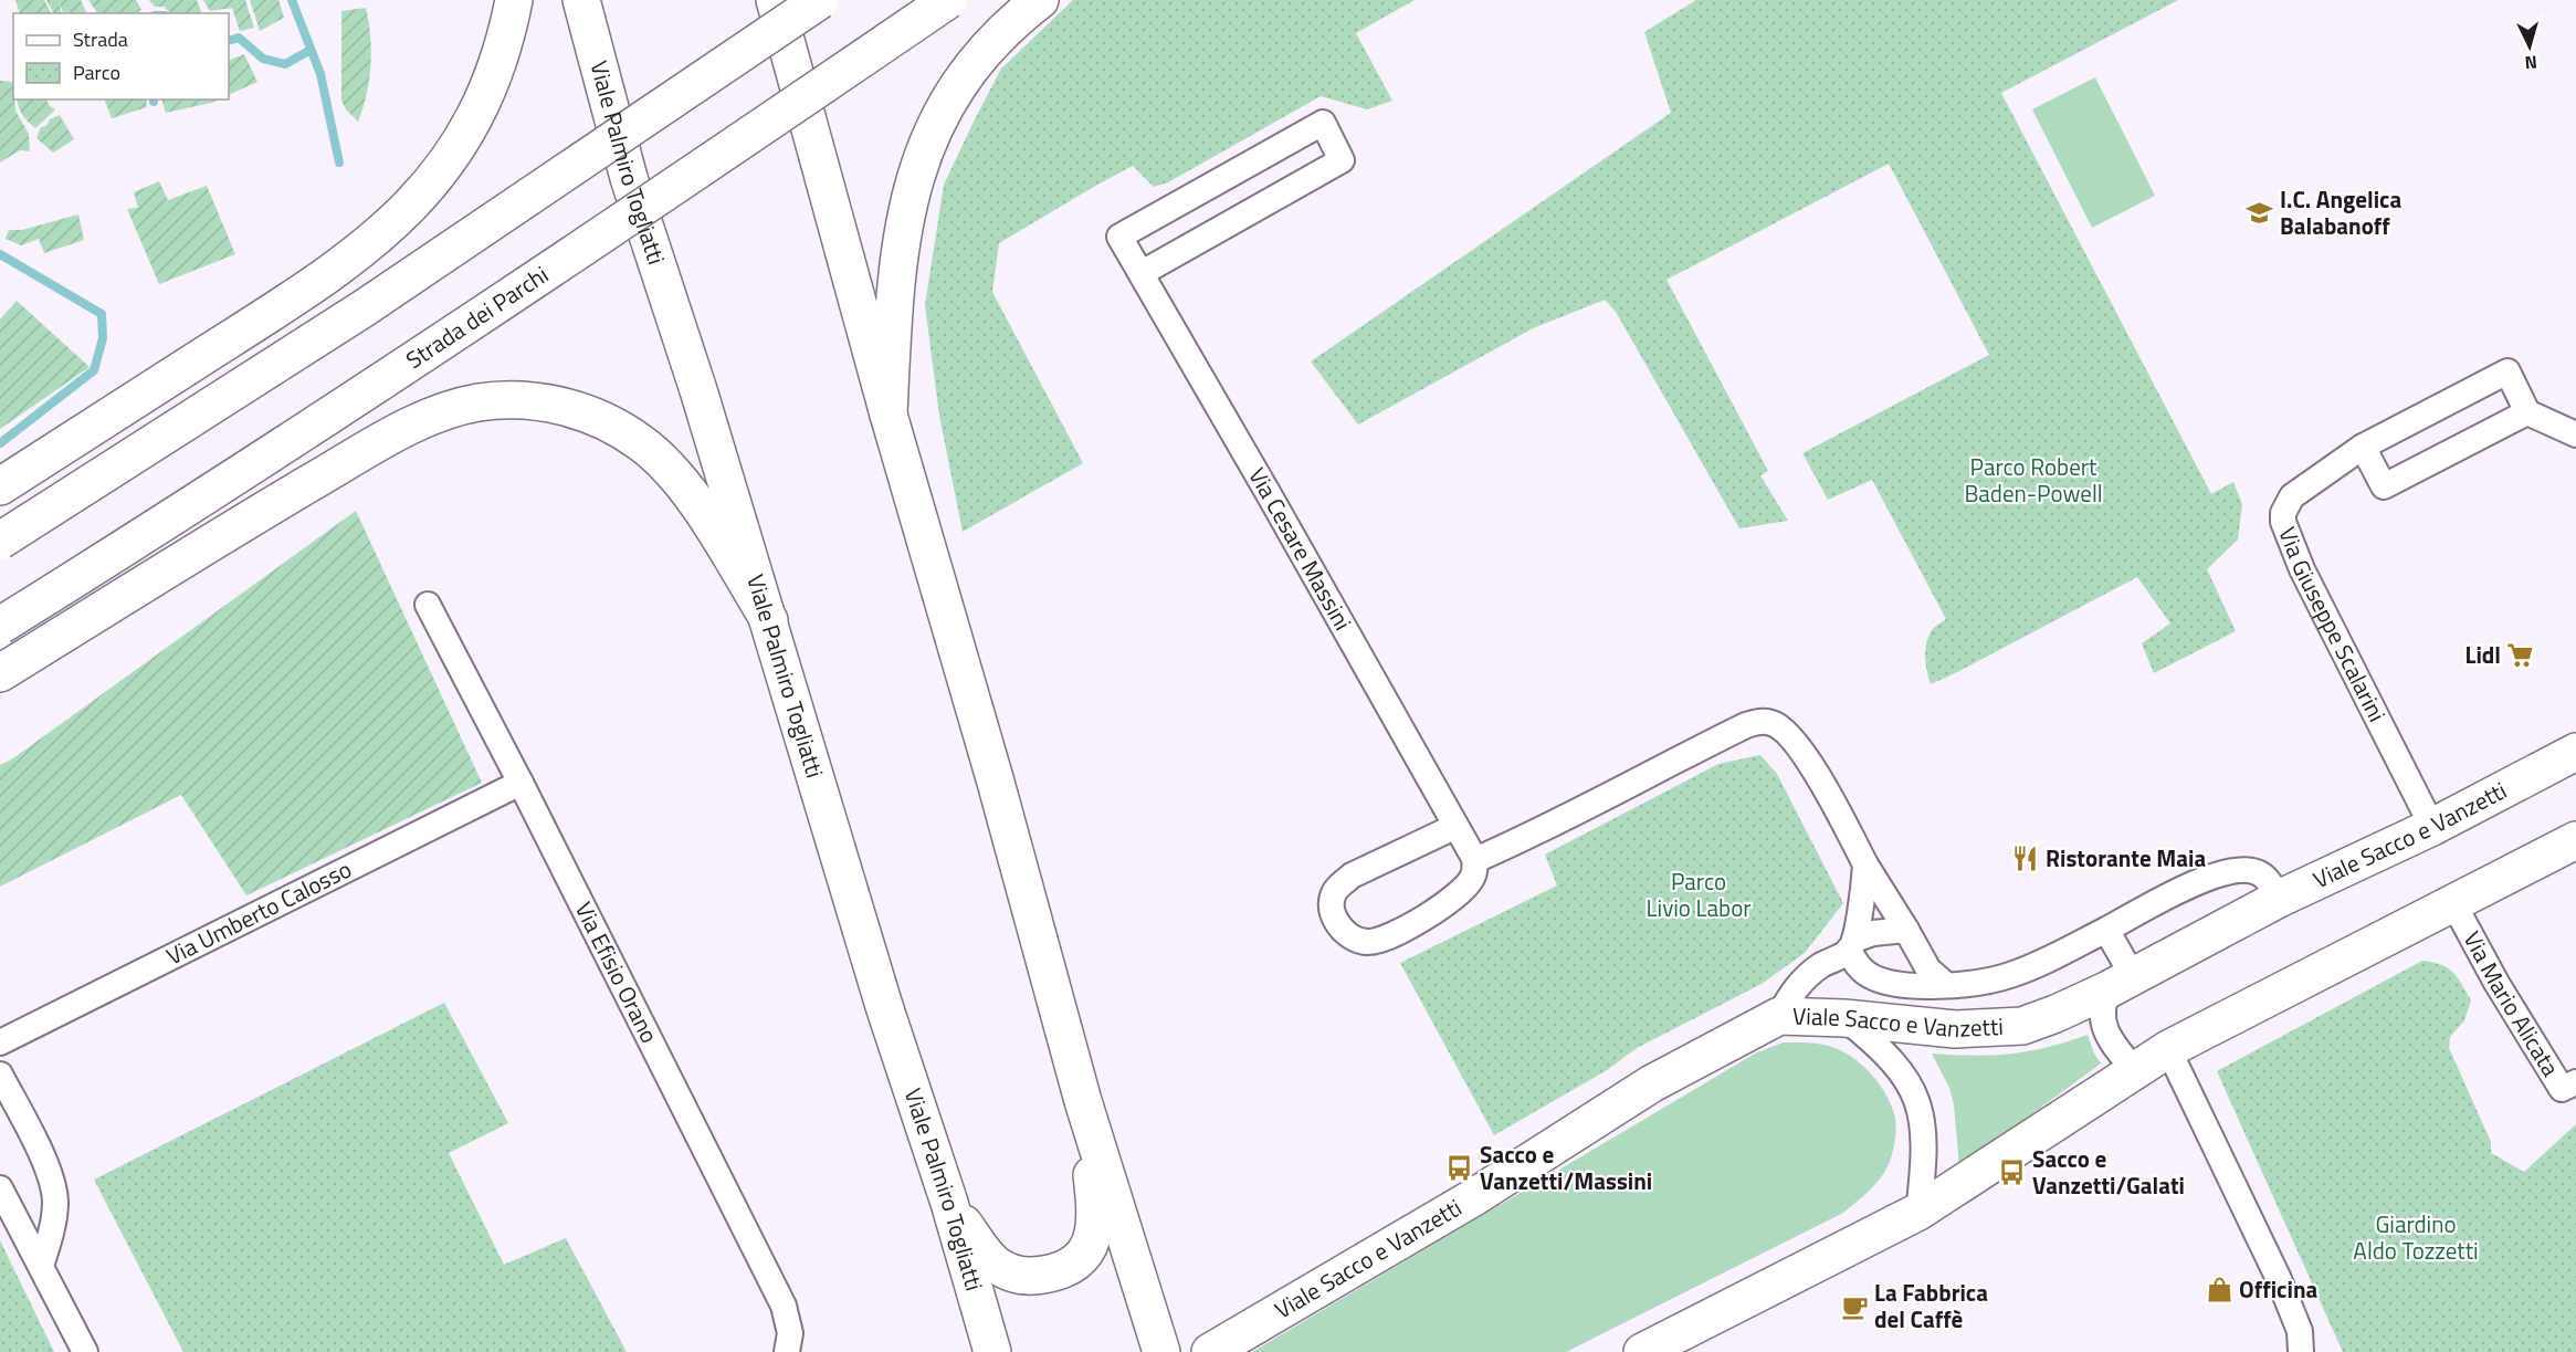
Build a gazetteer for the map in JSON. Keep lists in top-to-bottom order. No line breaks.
{"streets":{"main road":["Viale Palmiro Togliatti","Strada dei Parchi","Viale Sacco e Vanzetti"],"street":["Via Cesare Massini","Via Giuseppe Scalarini","Via Umberto Calosso","Via Efisio Orano","Via Mario Alicata"]},"crossings":[["Via Giuseppe Scalarini","Viale Sacco e Vanzetti"],["Via Umberto Calosso","Via Efisio Orano"]],"parks":["Parco Robert Baden-Powell","Parco Livio Labor","Giardino Aldo Tozzetti"],"places":{"school or university":["I.C. Angelica Balabanoff"],"supermarket":["Lidl"],"restaurant":["Ristorante Maia"],"bus stop":["Sacco e Vanzetti/Massini","Sacco e Vanzetti/Galati"],"shop":["Officina"],"cafe":["La Fabbrica del Caffè"]},"legend":["Strada","Parco"],"north":"bottom"}
